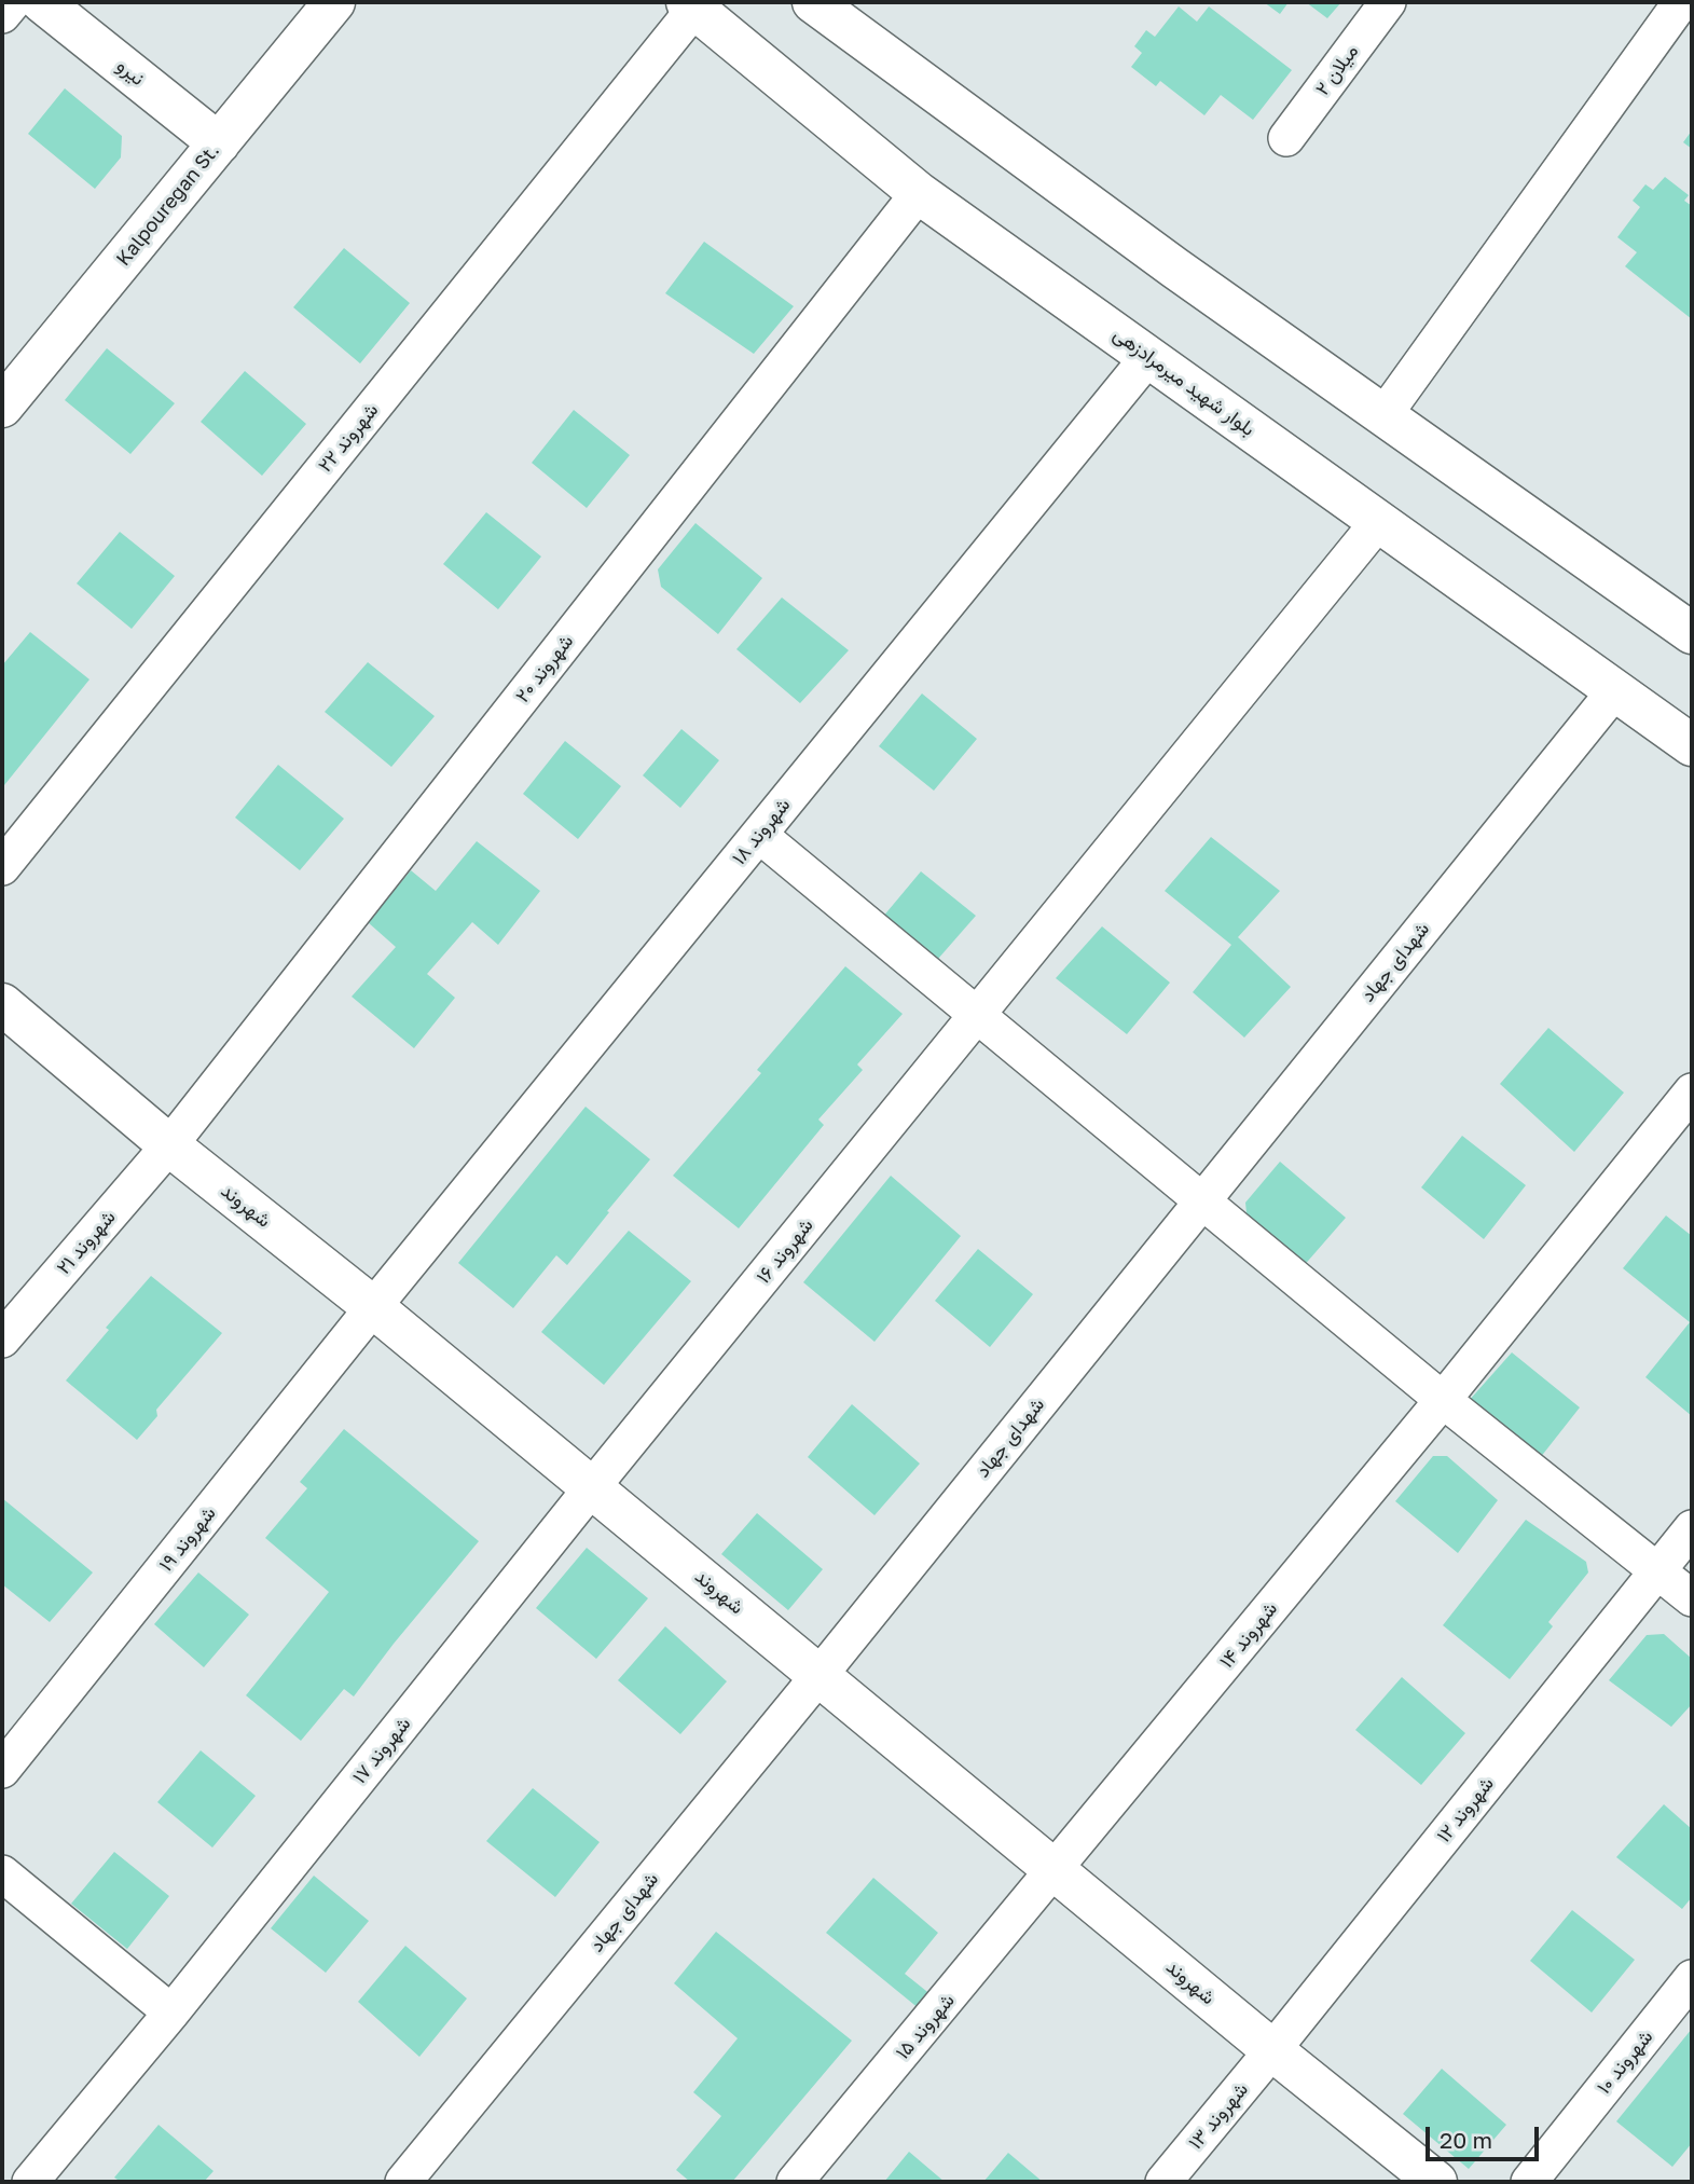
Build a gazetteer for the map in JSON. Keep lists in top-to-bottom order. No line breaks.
{"streets":{"main road":["نیرو","Kalpouregan St.","بلوار شهید میرمرادزهی","شهروند"],"street":["میلان ۲","شهروند ۲۲","شهروند ۲۰","شهروند ۱۸","شهدای جهاد","شهروند ۲۱","شهروند ۱۶","شهروند ۱۹","شهروند ۱۴","شهروند ۱۷","شهروند ۱۲","شهروند ۱۵","شهروند ۱۰","شهروند ۱۳"]},"crossings":[["نیرو","Kalpouregan St."],["بلوار شهید میرمرادزهی","شهروند ۲۲"],["بلوار شهید میرمرادزهی","شهروند ۲۰"],["بلوار شهید میرمرادزهی","شهروند ۱۸"],["بلوار شهید میرمرادزهی","شهدای جهاد"],["بلوار شهید میرمرادزهی","شهروند ۱۶"],["شهروند ۲۰","شهروند"],["شهروند ۲۰","شهروند ۲۱"],["شهروند ۱۸","شهروند"],["شهروند ۱۸","شهروند ۱۹"],["شهدای جهاد","شهروند"],["شهروند","شهروند ۲۱"],["شهروند","شهروند ۱۶"],["شهروند","شهروند ۱۹"],["شهروند","شهروند ۱۴"],["شهروند","شهروند ۱۷"],["شهروند","شهروند ۱۲"],["شهروند","شهروند ۱۵"],["شهروند","شهروند ۱۳"],["شهروند ۱۶","شهروند ۱۷"],["شهروند ۱۴","شهروند ۱۵"],["شهروند ۱۲","شهروند ۱۳"]],"scale_bar":"20 m"}
